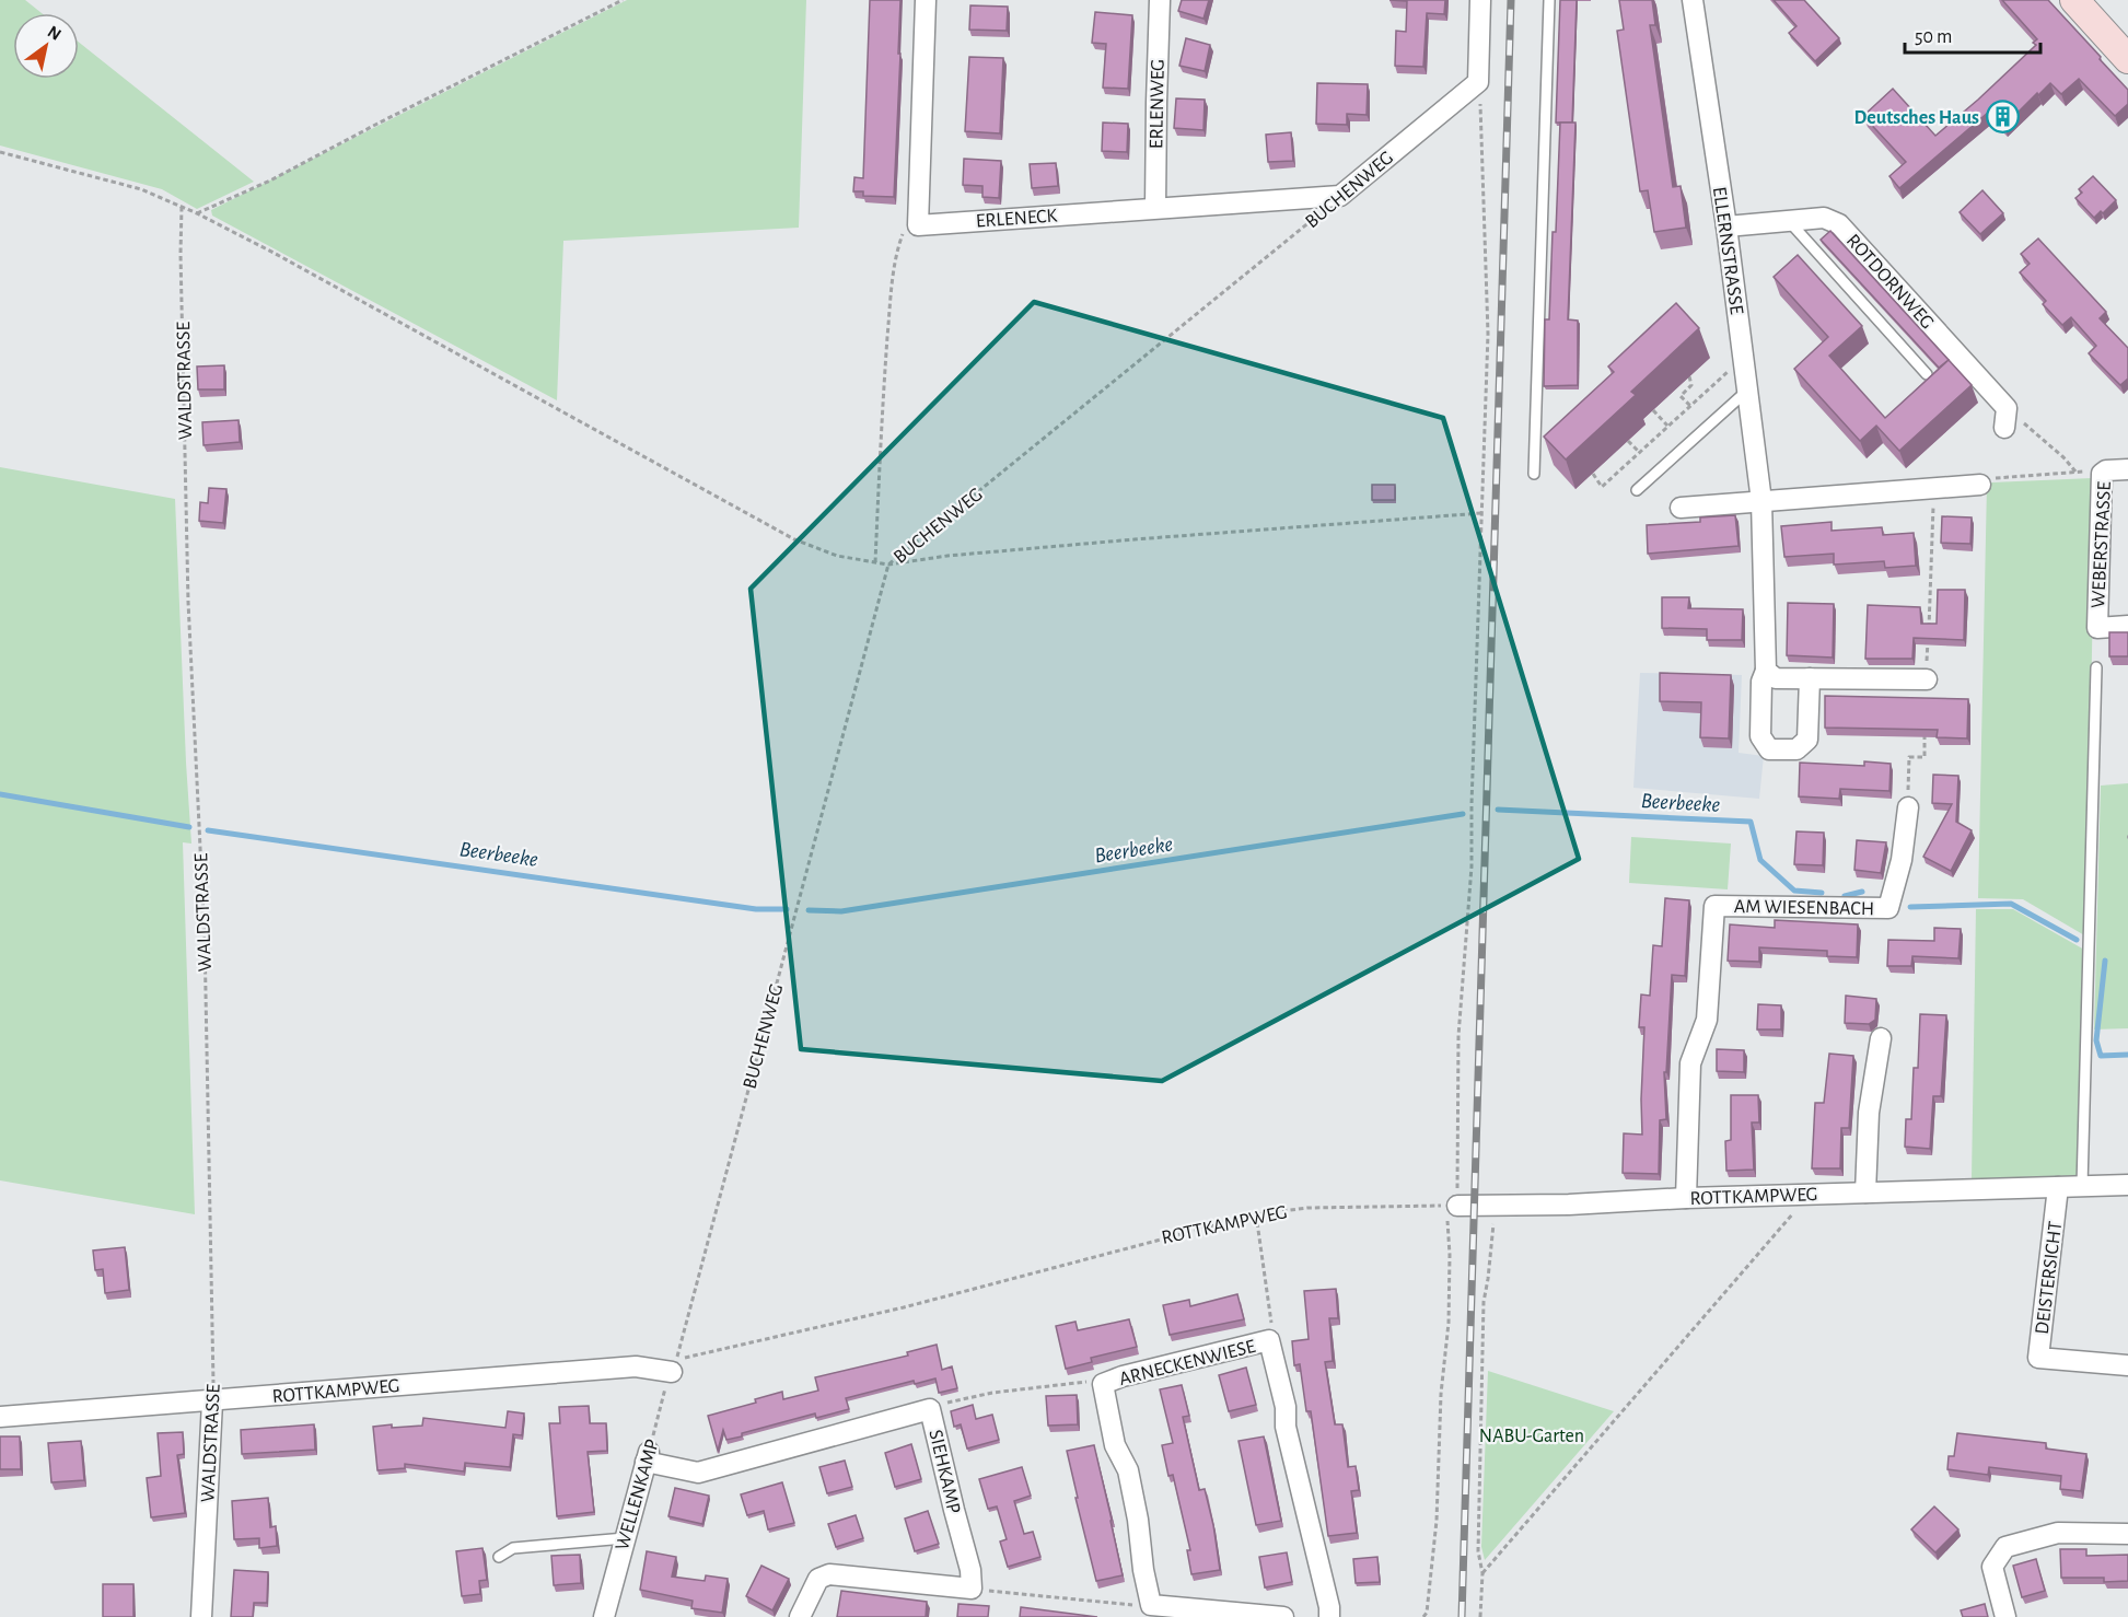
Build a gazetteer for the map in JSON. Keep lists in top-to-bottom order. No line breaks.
{"streets":{"street":["ERLENWEG","BUCHENWEG","ERLENECK","ELLERNSTRASSE","ROTDORNWEG","WALDSTRASSE","WEBERSTRASSE","AM WIESENBACH","ROTTKAMPWEG","DEISTERSICHT","ARNECKENWIESE","SIEHKAMP","WELLENKAMP"]},"crossings":[["ERLENWEG","ERLENECK"],["BUCHENWEG","ERLENECK"],["BUCHENWEG","ROTTKAMPWEG"],["BUCHENWEG","WELLENKAMP"],["ELLERNSTRASSE","ROTDORNWEG"],["WALDSTRASSE","ROTTKAMPWEG"],["AM WIESENBACH","ROTTKAMPWEG"],["ROTTKAMPWEG","DEISTERSICHT"],["ROTTKAMPWEG","WELLENKAMP"],["SIEHKAMP","WELLENKAMP"]],"water":["Beerbeeke"],"parks":["NABU-Garten"],"places":{"building":["Deutsches Haus"]},"scale_bar":"50 m","north":"top right"}
